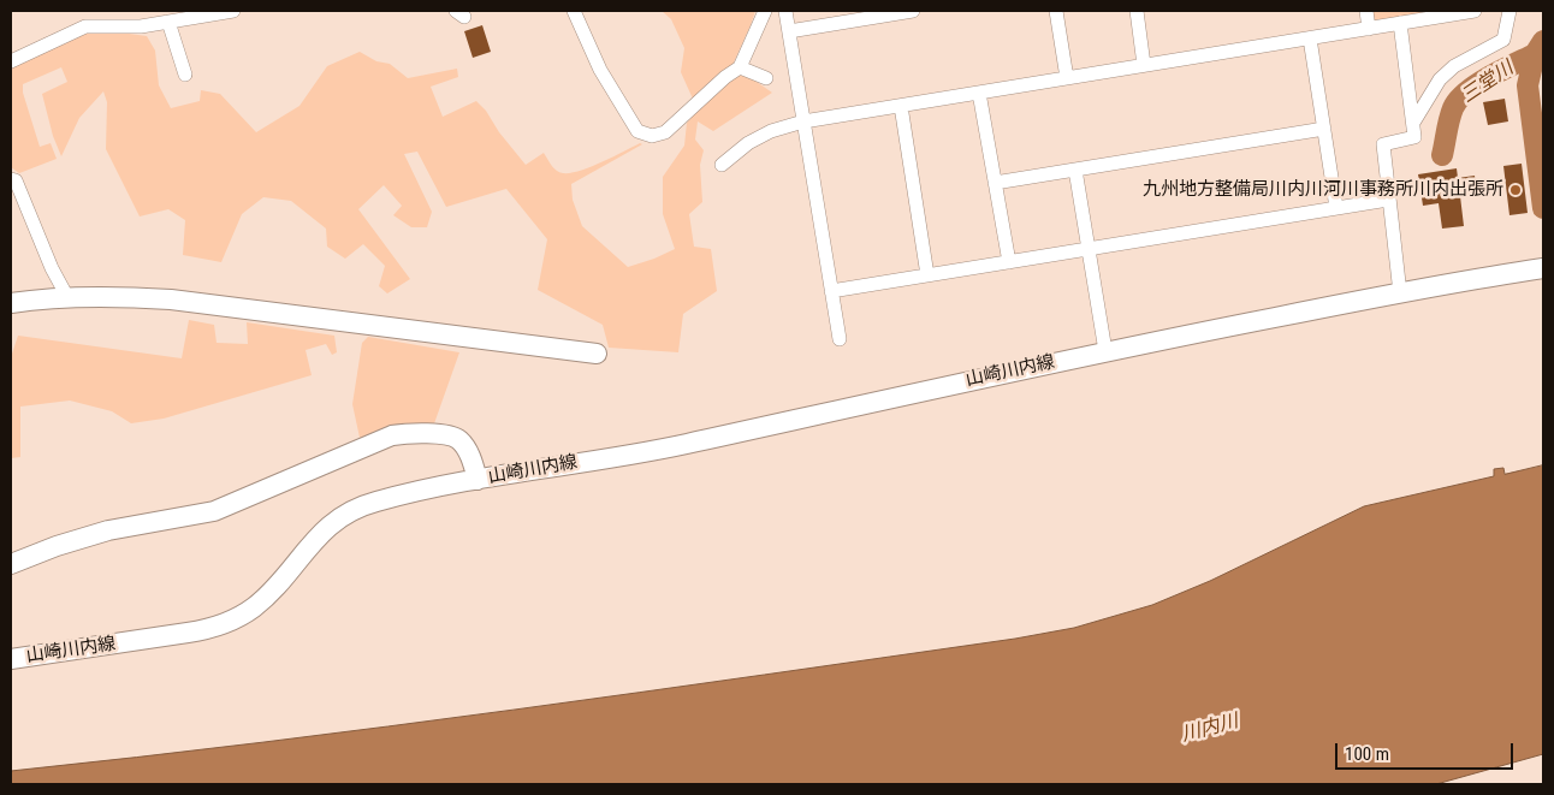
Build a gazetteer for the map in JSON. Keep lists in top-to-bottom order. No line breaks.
{"streets":{"main road":["山崎川内線"]},"water":["三堂川","川内川"],"places":["九州地方整備局川内川河川事務所川内出張所"],"scale_bar":"100 m"}
